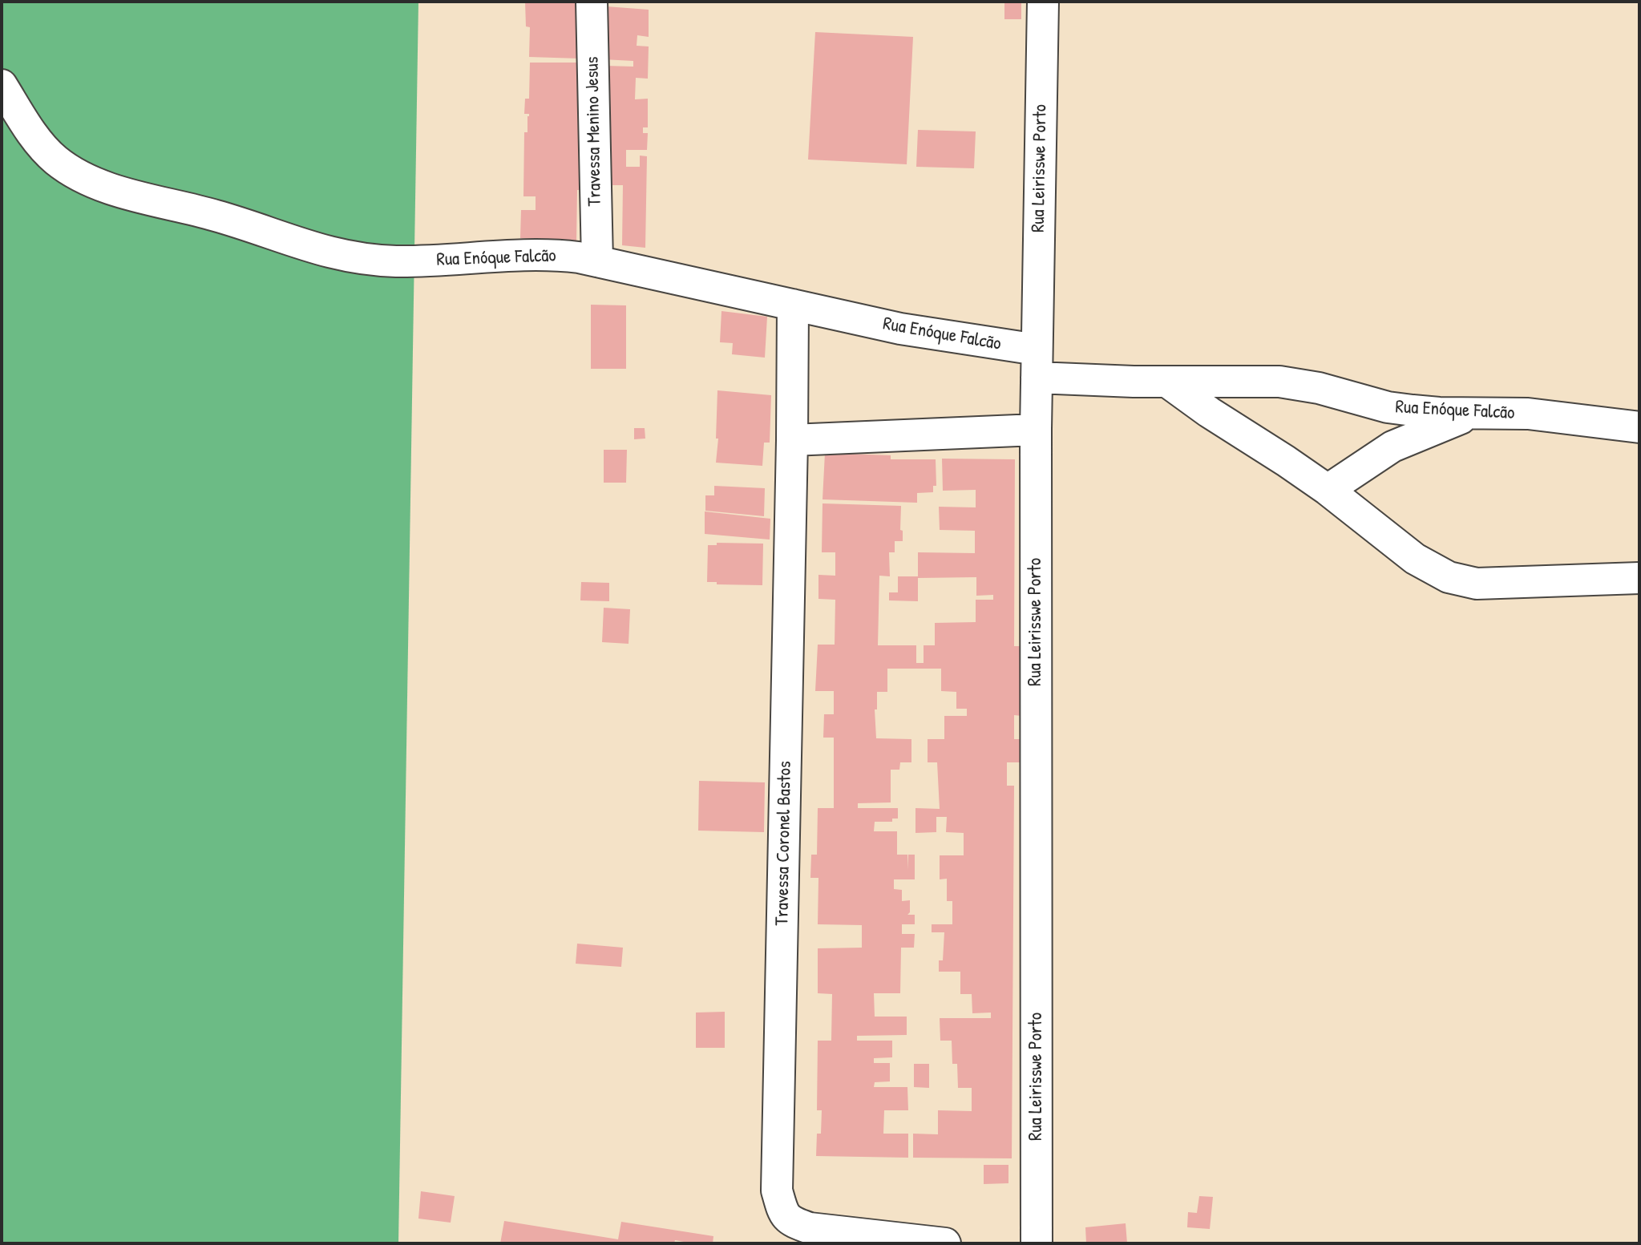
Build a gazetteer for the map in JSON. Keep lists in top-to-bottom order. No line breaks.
{"streets":{"street":["Travessa Menino Jesus","Rua Leirisswe Porto","Rua Enóque Falcão","Travessa Coronel Bastos"]},"crossings":[["Travessa Menino Jesus","Rua Enóque Falcão"],["Rua Leirisswe Porto","Rua Enóque Falcão"],["Rua Enóque Falcão","Travessa Coronel Bastos"]]}
